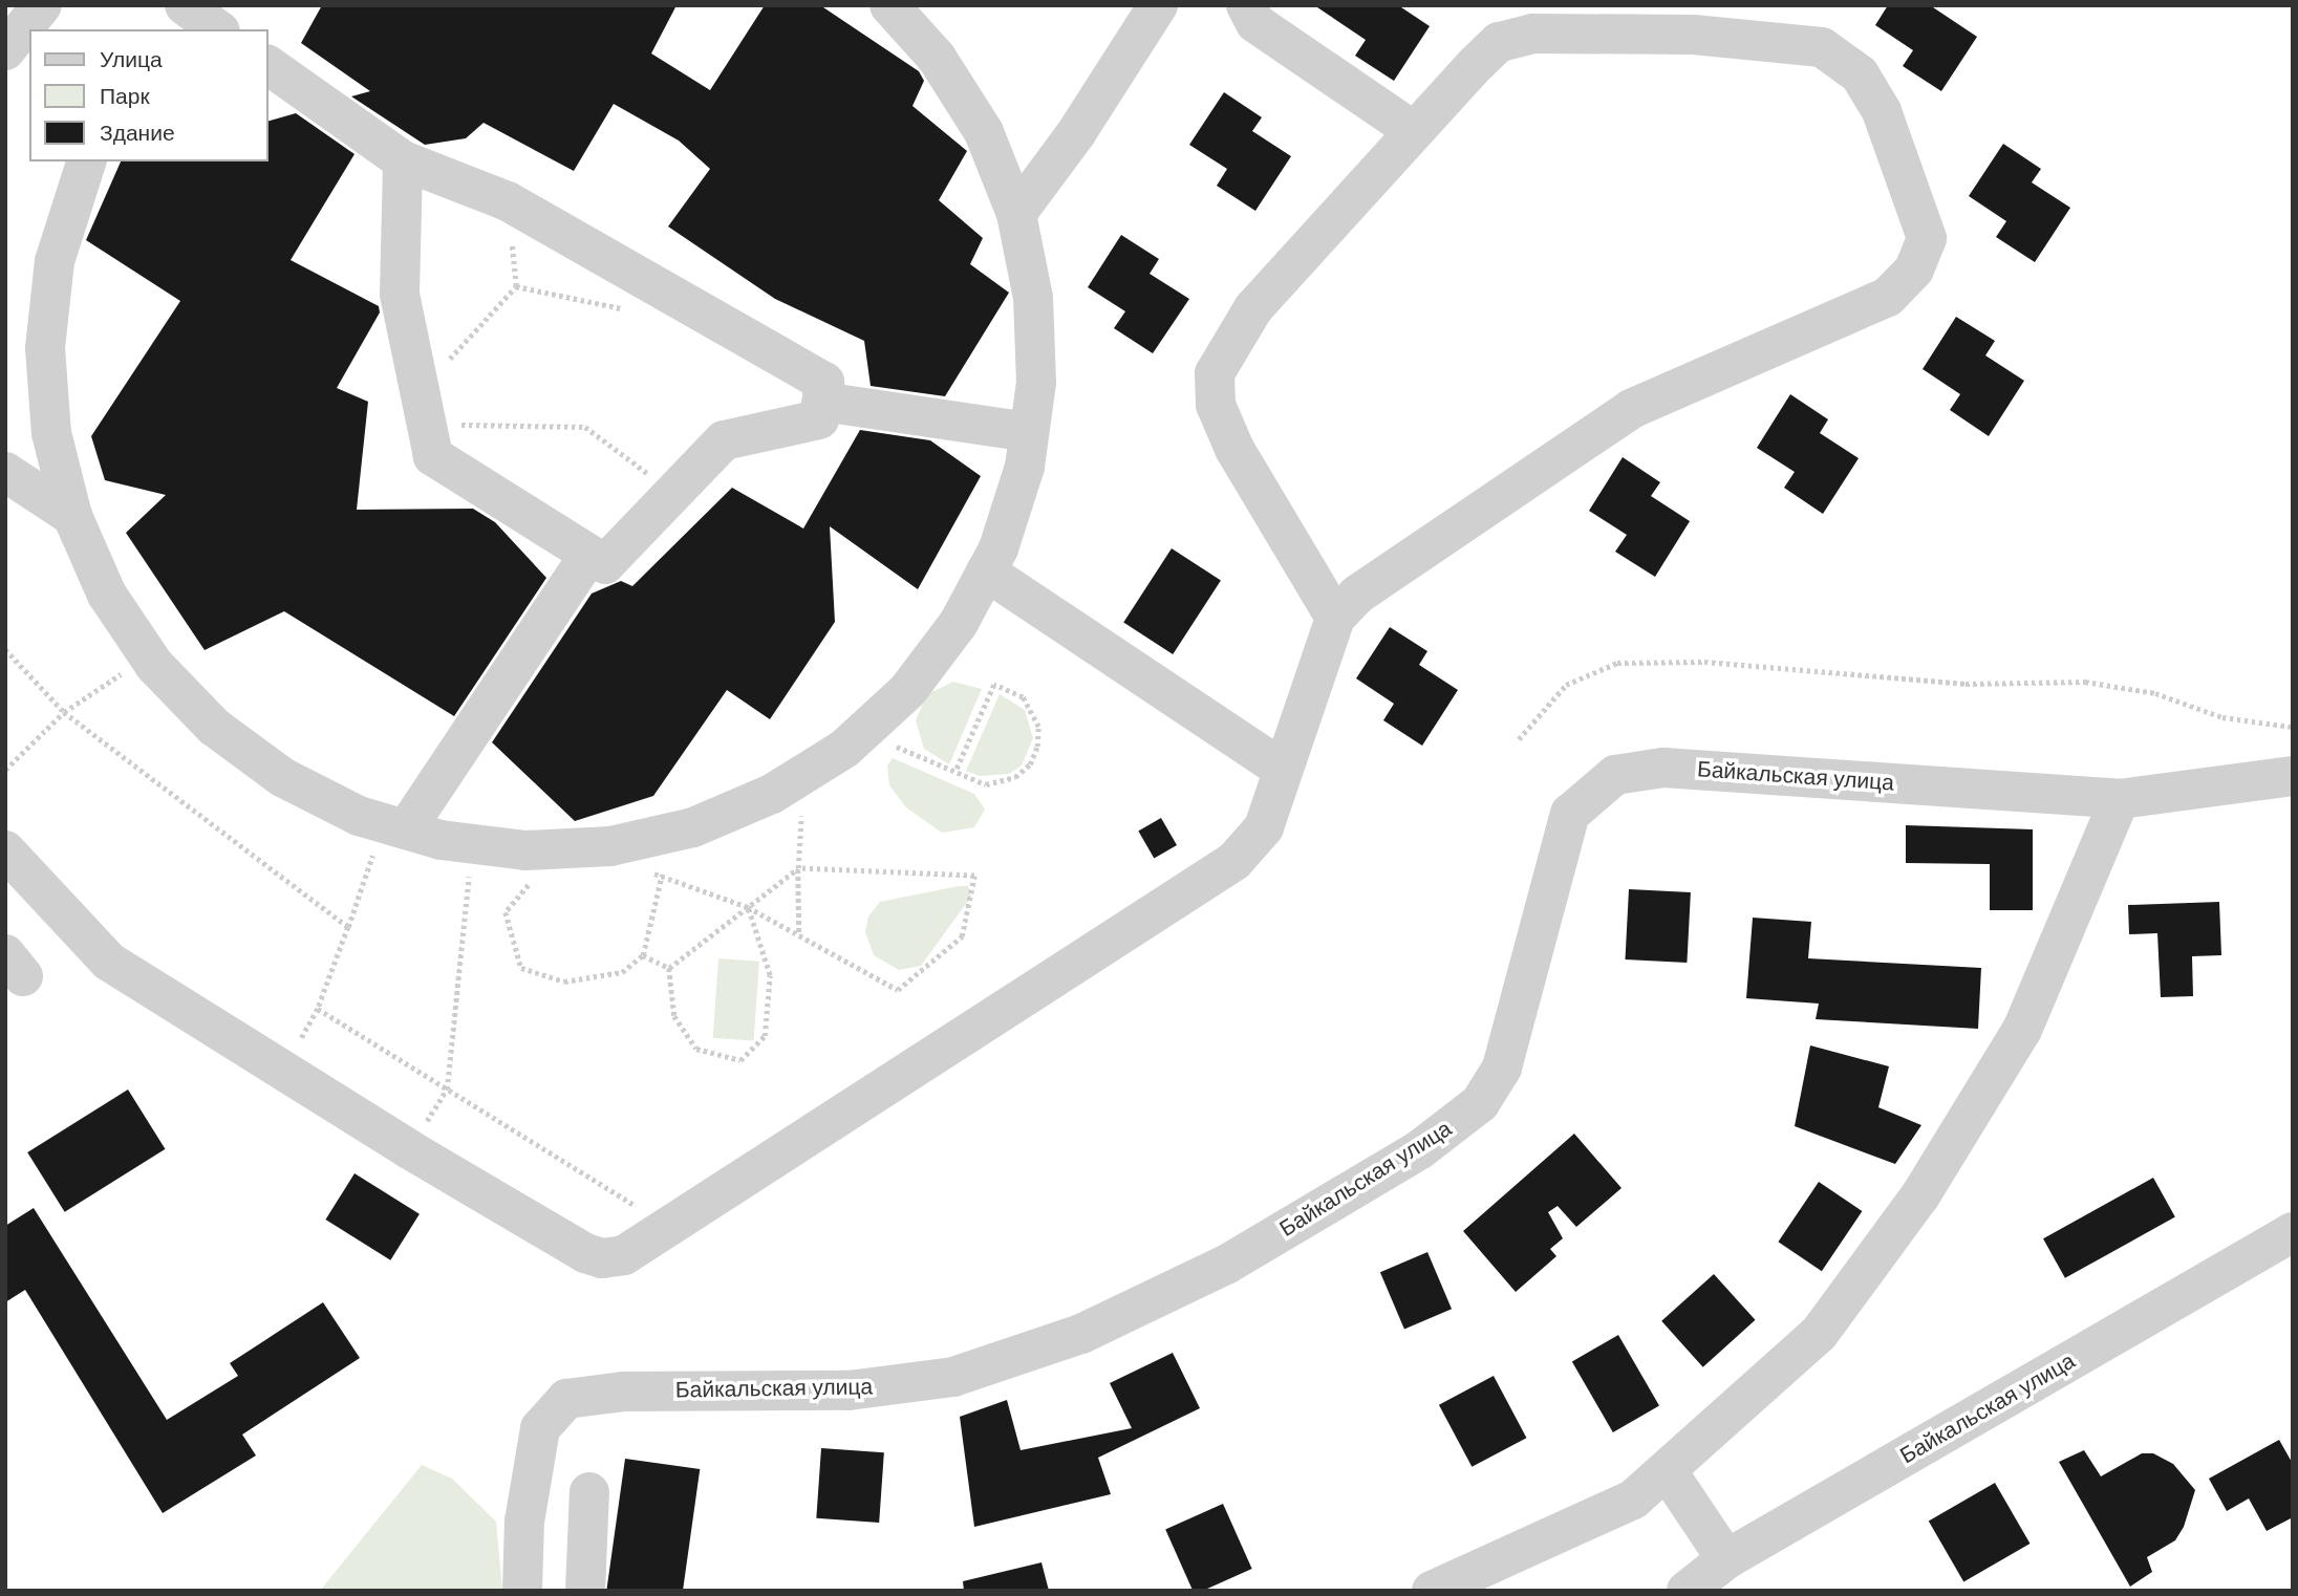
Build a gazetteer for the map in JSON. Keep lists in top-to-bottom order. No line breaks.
{"streets":{"street":["Байкальская улица"]},"legend":["Улица","Парк","Здание"]}
